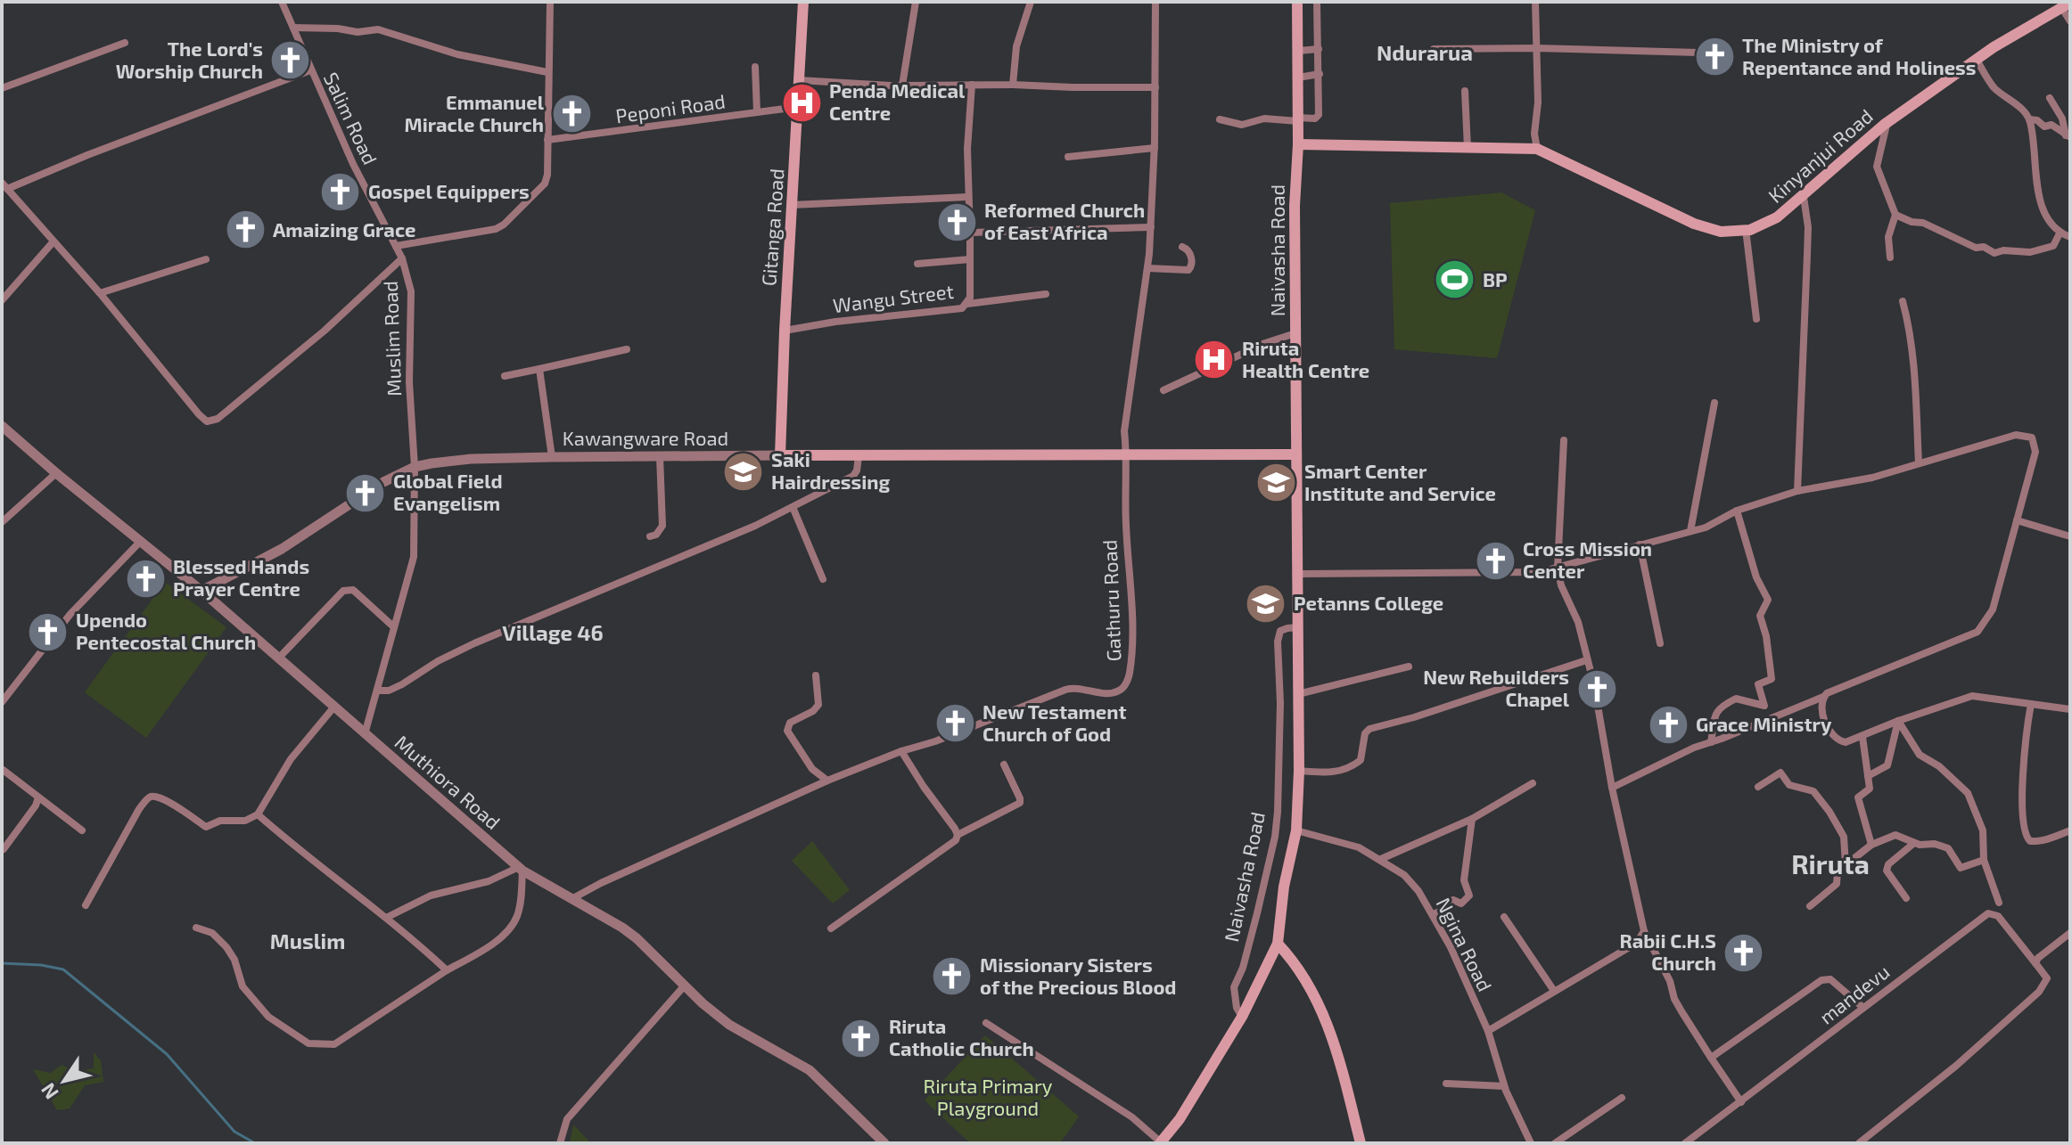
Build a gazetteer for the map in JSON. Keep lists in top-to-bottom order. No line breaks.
{"streets":{"main road":["Kinyanjui Road","Gitanga Road","Naivasha Road","Kawangware Road"],"street":["Peponi Road","Salim Road","Wangu Street","Muslim Road","Gathuru Road","Muthiora Road","Ngina Road","mandevu"]},"crossings":[["Peponi Road","Gitanga Road"],["Salim Road","Muslim Road"],["Gitanga Road","Wangu Street"],["Gitanga Road","Kawangware Road"],["Naivasha Road","Kawangware Road"],["Naivasha Road","Ngina Road"],["Muslim Road","Kawangware Road"],["Muslim Road","Muthiora Road"],["Kawangware Road","Gathuru Road"],["Kawangware Road","Muthiora Road"],["Gathuru Road","Muthiora Road"]],"districts":["Ndurarua","Village 46","Riruta","Muslim"],"parks":["Riruta Primary Playground"],"places":{"church":["The Ministry of Repentance and Holiness","The Lord's Worship Church","Emmanuel Miracle Church","Gospel Equippers","Reformed Church of East Africa","Amaizing Grace","Global Field Evangelism","Cross Mission Center","Blessed Hands Prayer Centre","Upendo Pentecostal Church","New Rebuilders Chapel","New Testament Church of God","Grace Ministry","Rabii C.H.S Church","Missionary Sisters of the Precious Blood","Riruta Catholic Church"],"hospital":["Penda Medical Centre","Riruta Health Centre"],"sports":["BP"],"school or university":["Saki Hairdressing","Smart Center Institute and Service","Petanns College"]},"north":"bottom left"}
